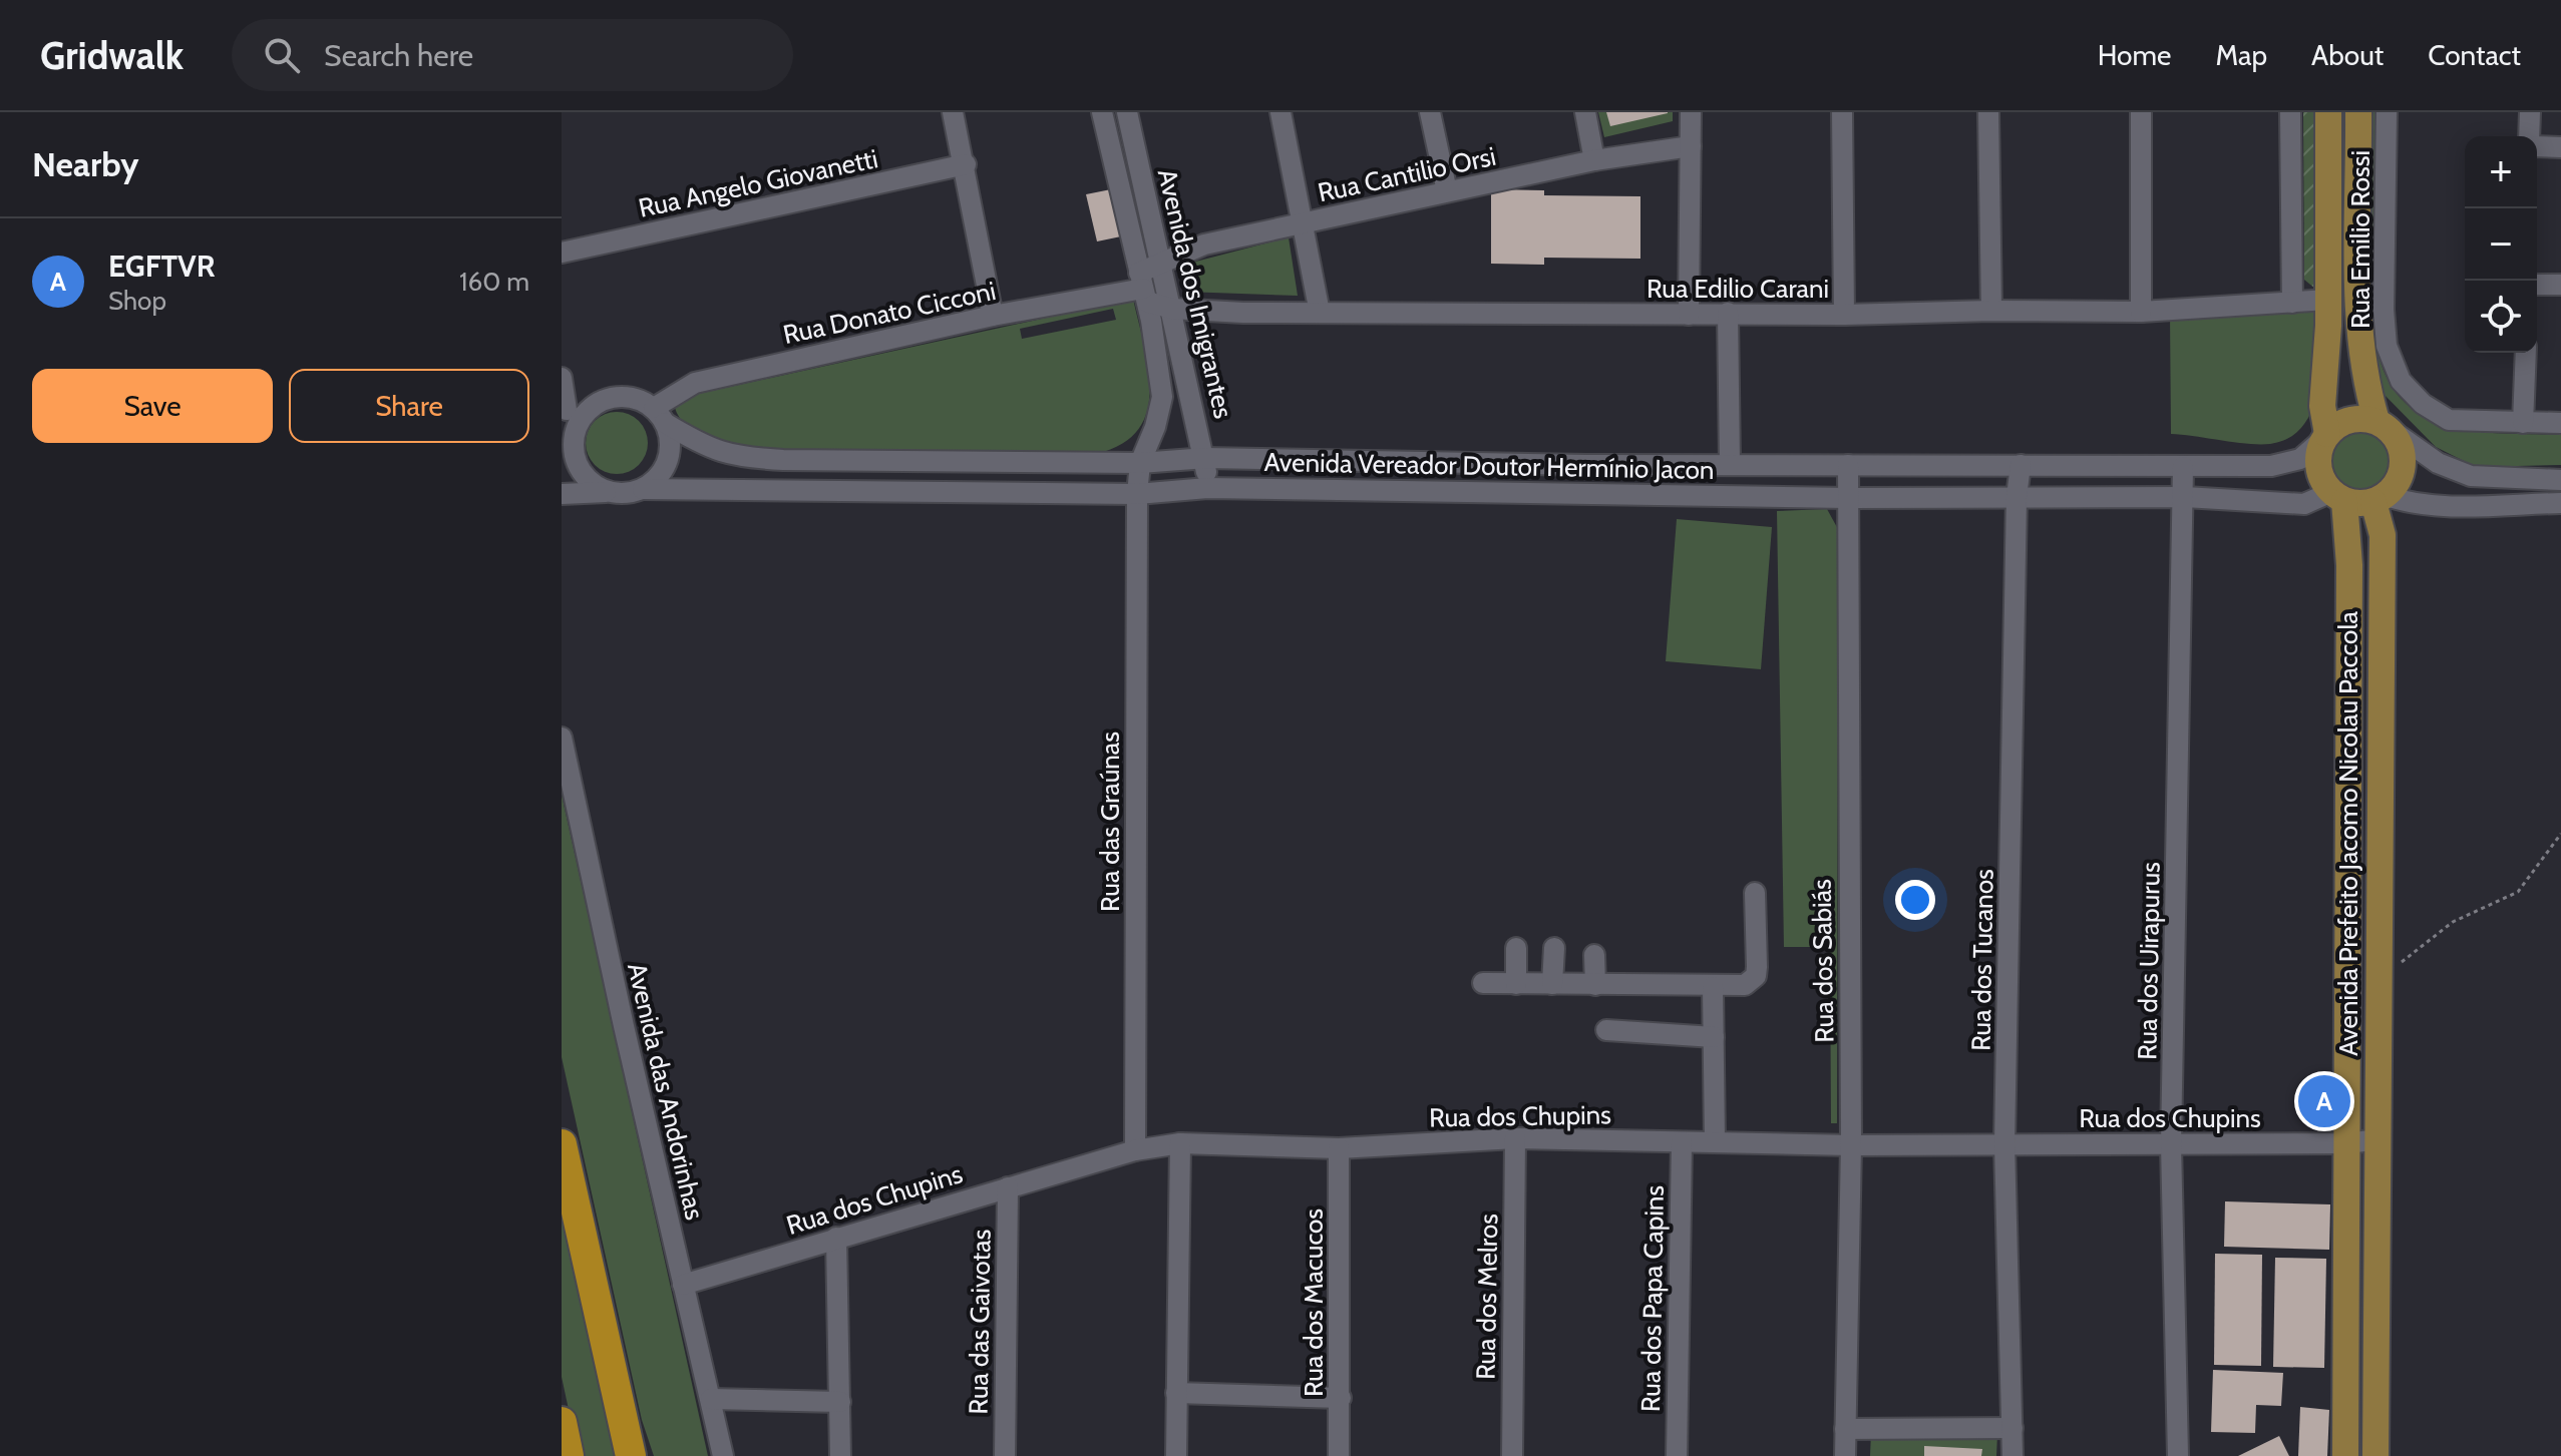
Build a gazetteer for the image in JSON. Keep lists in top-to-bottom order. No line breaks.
{"streets":{"main road":["Avenida Prefeito Jacomo Nicolau Paccola"],"street":["Rua Cantilio Orsi","Rua Angelo Giovanetti","Rua Emilio Rossi","Rua Edilio Carani","Avenida dos Imigrantes","Rua Donato Cicconi","Avenida Vereador Doutor Hermínio Jacon","Rua das Graúnas","Rua dos Tucanos","Rua dos Sabiás","Rua dos Uirapurus","Avenida das Andorinhas","Rua dos Chupins","Rua dos Melros","Rua dos Papa Capins","Rua dos Macucos","Rua das Gaivotas"]},"crossings":[["Rua Cantilio Orsi","Rua Edilio Carani"],["Rua Cantilio Orsi","Avenida dos Imigrantes"],["Rua Cantilio Orsi","Rua Donato Cicconi"],["Rua Edilio Carani","Avenida dos Imigrantes"],["Rua Edilio Carani","Rua Donato Cicconi"],["Avenida dos Imigrantes","Rua Donato Cicconi"],["Avenida dos Imigrantes","Avenida Vereador Doutor Hermínio Jacon"],["Avenida dos Imigrantes","Rua das Graúnas"],["Rua Donato Cicconi","Avenida Vereador Doutor Hermínio Jacon"],["Avenida Vereador Doutor Hermínio Jacon","Rua das Graúnas"],["Avenida Vereador Doutor Hermínio Jacon","Avenida Prefeito Jacomo Nicolau Paccola"],["Avenida Vereador Doutor Hermínio Jacon","Rua dos Tucanos"],["Avenida Vereador Doutor Hermínio Jacon","Rua dos Sabiás"],["Avenida Vereador Doutor Hermínio Jacon","Rua dos Uirapurus"],["Rua das Graúnas","Rua dos Chupins"],["Avenida Prefeito Jacomo Nicolau Paccola","Rua dos Chupins"],["Rua dos Tucanos","Rua dos Chupins"],["Rua dos Sabiás","Rua dos Chupins"],["Rua dos Uirapurus","Rua dos Chupins"],["Avenida das Andorinhas","Rua dos Chupins"],["Rua dos Chupins","Rua dos Melros"],["Rua dos Chupins","Rua dos Papa Capins"],["Rua dos Chupins","Rua dos Macucos"],["Rua dos Chupins","Rua das Gaivotas"]],"page":{"header":"Gridwalk","search":"Search here","nav":["Home","Map","About","Contact"],"heading":"Nearby","map_buttons":["+","−"],"list":[{"mark":"A","name":"EGFTVR","note":"Shop","value":"160 m"}],"buttons":["Save","Share"],"pins":"A"}}
